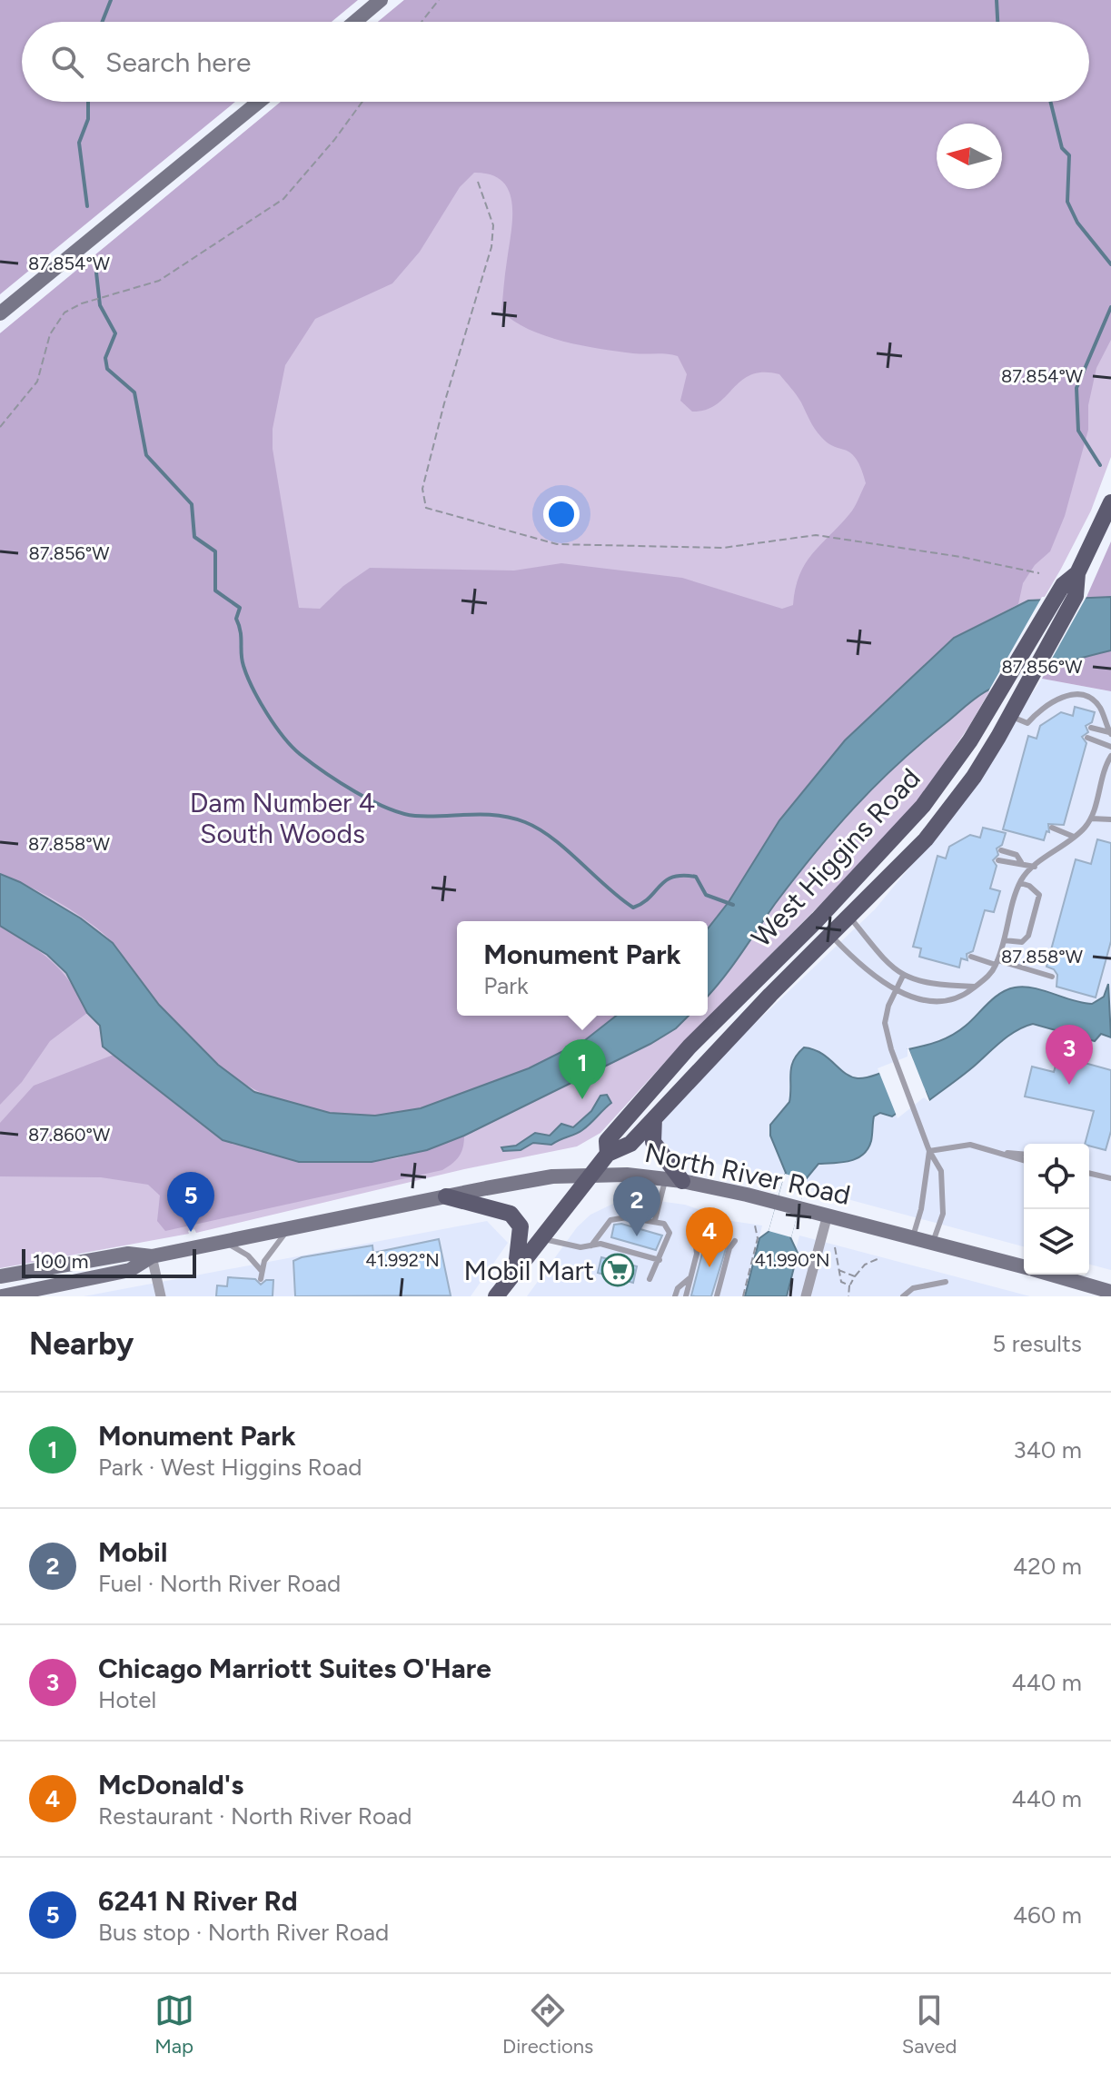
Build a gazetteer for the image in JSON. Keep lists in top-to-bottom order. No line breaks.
{"streets":{"main road":["West Higgins Road","North River Road"]},"crossings":[["West Higgins Road","North River Road"]],"parks":["Dam Number 4 South Woods"],"places":{"supermarket":["Mobil Mart"]},"scale_bar":"100 m","north":"left","page":{"search":"Search here","popup":["Monument Park","Park"],"pins":["3","1","5","2","4"],"scale":"100 m","heading":["Nearby","5 results"],"list":[{"mark":"1","name":"Monument Park","note":"Park · West Higgins Road","value":"340 m"},{"mark":"2","name":"Mobil","note":"Fuel · North River Road","value":"420 m"},{"mark":"3","name":"Chicago Marriott Suites O'Hare","note":"Hotel","value":"440 m"},{"mark":"4","name":"McDonald's","note":"Restaurant · North River Road","value":"440 m"},{"mark":"5","name":"6241 N River Rd","note":"Bus stop · North River Road","value":"460 m"}],"nav":["Map","Directions","Saved"]},"coordinates":["87.854°W","87.856°W","87.858°W","87.860°W","41.992°N","41.990°N"]}
